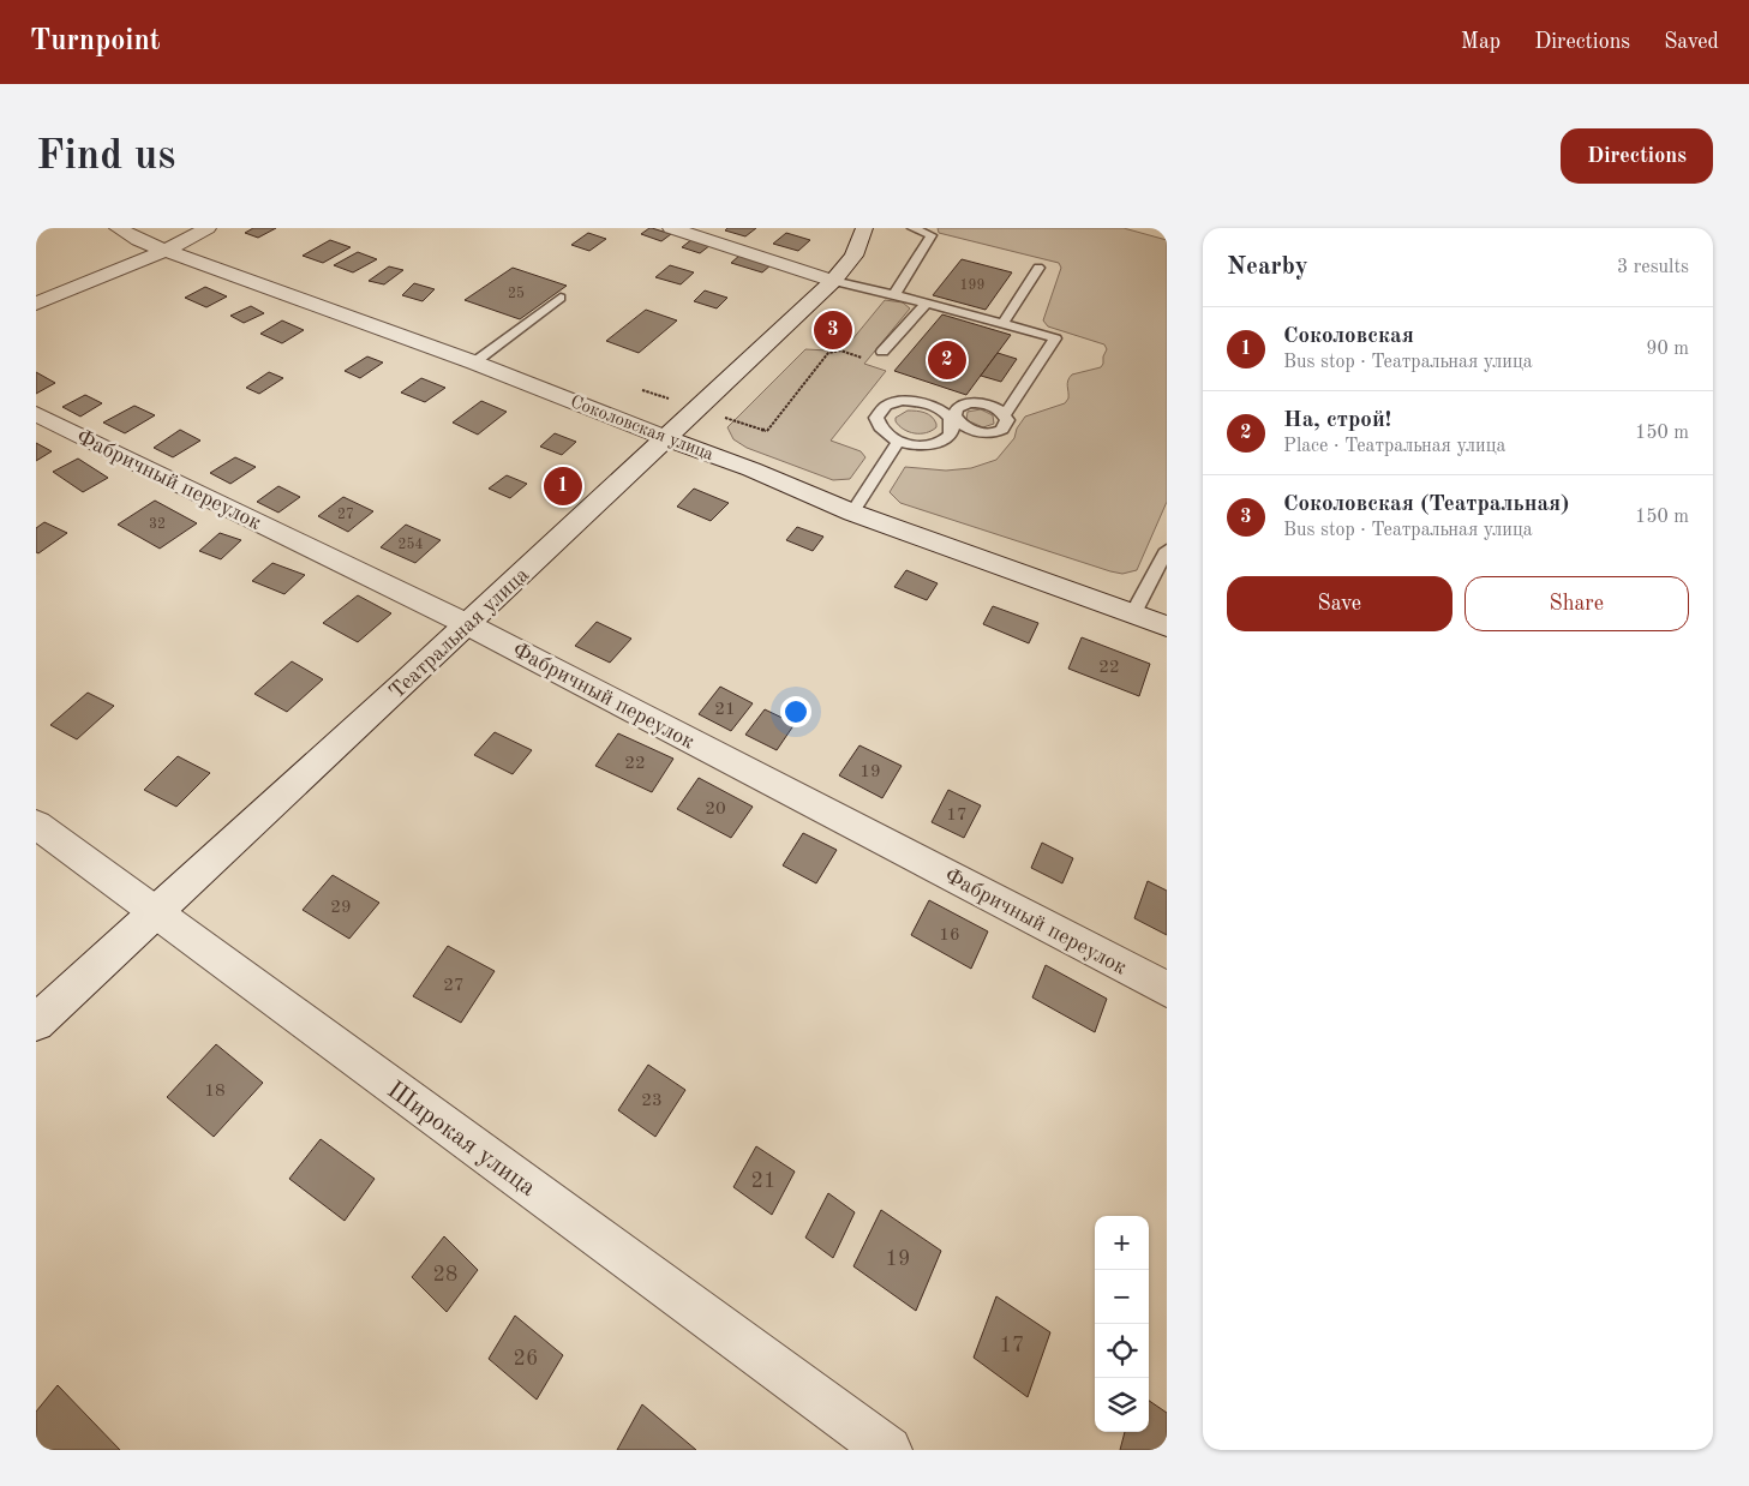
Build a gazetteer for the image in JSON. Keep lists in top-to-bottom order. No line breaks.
{"streets":{"street":["Соколовская улица","Фабричный переулок","Театральная улица","Широкая улица"]},"crossings":[["Соколовская улица","Театральная улица"],["Фабричный переулок","Театральная улица"],["Театральная улица","Широкая улица"]],"house_numbers":["199","25","27","32","254","22","21","22","19","20","17","29","16","27","18","23","21","19","28","17","26"],"page":{"header":"Turnpoint","nav":["Map","Directions","Saved"],"buttons":["Directions",["Save","Share"]],"title":"Find us","heading":["Nearby","3 results"],"list":[{"mark":"1","name":"Соколовская","note":"Bus stop · Театральная улица","value":"90 m"},{"mark":"2","name":"На, строй!","note":"Place · Театральная улица","value":"150 m"},{"mark":"3","name":"Соколовская (Театральная)","note":"Bus stop · Театральная улица","value":"150 m"}],"pins":["3","2","1"],"map_buttons":["+","−"]}}
